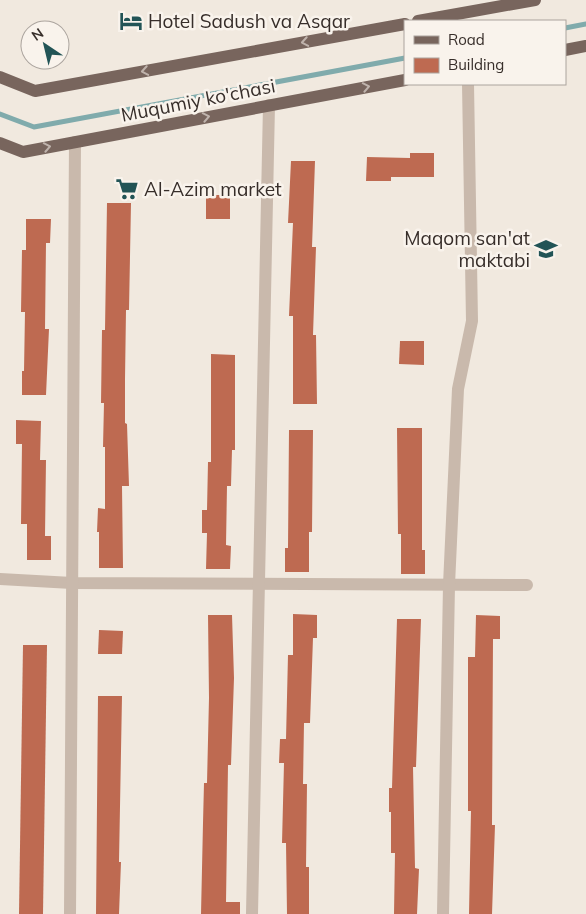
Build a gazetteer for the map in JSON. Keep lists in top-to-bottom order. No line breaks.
{"streets":{"main road":["Muqumiy ko'chasi"]},"places":{"hotel":["Hotel Sadush va Asqar"],"supermarket":["Al-Azim market"],"school or university":["Maqom san'at maktabi"]},"legend":["Road","Building"],"north":"top left"}
